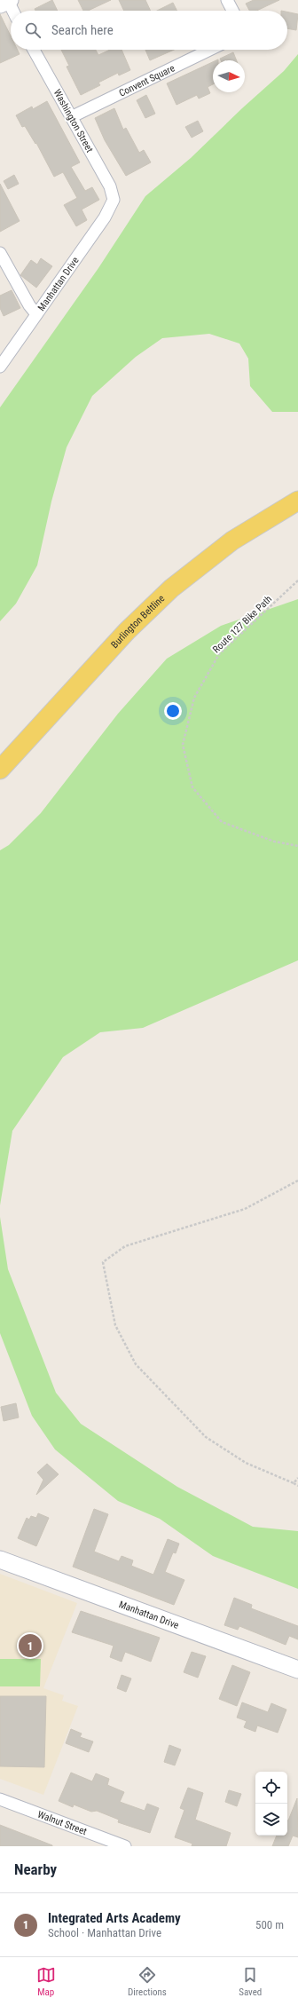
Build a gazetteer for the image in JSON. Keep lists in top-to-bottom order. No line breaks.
{"streets":{"main road":["Burlington Beltline"],"street":["Convent Square","Washington Street","Manhattan Drive","Walnut Street"],"path":["Route 127 Bike Path"]},"crossings":[["Convent Square","Washington Street"],["Washington Street","Manhattan Drive"]],"north":"right","page":{"search":"Search here","pins":"1","heading":"Nearby","list":[{"mark":"1","name":"Integrated Arts Academy","note":"School · Manhattan Drive","value":"500 m"}],"nav":["Map","Directions","Saved"]}}
